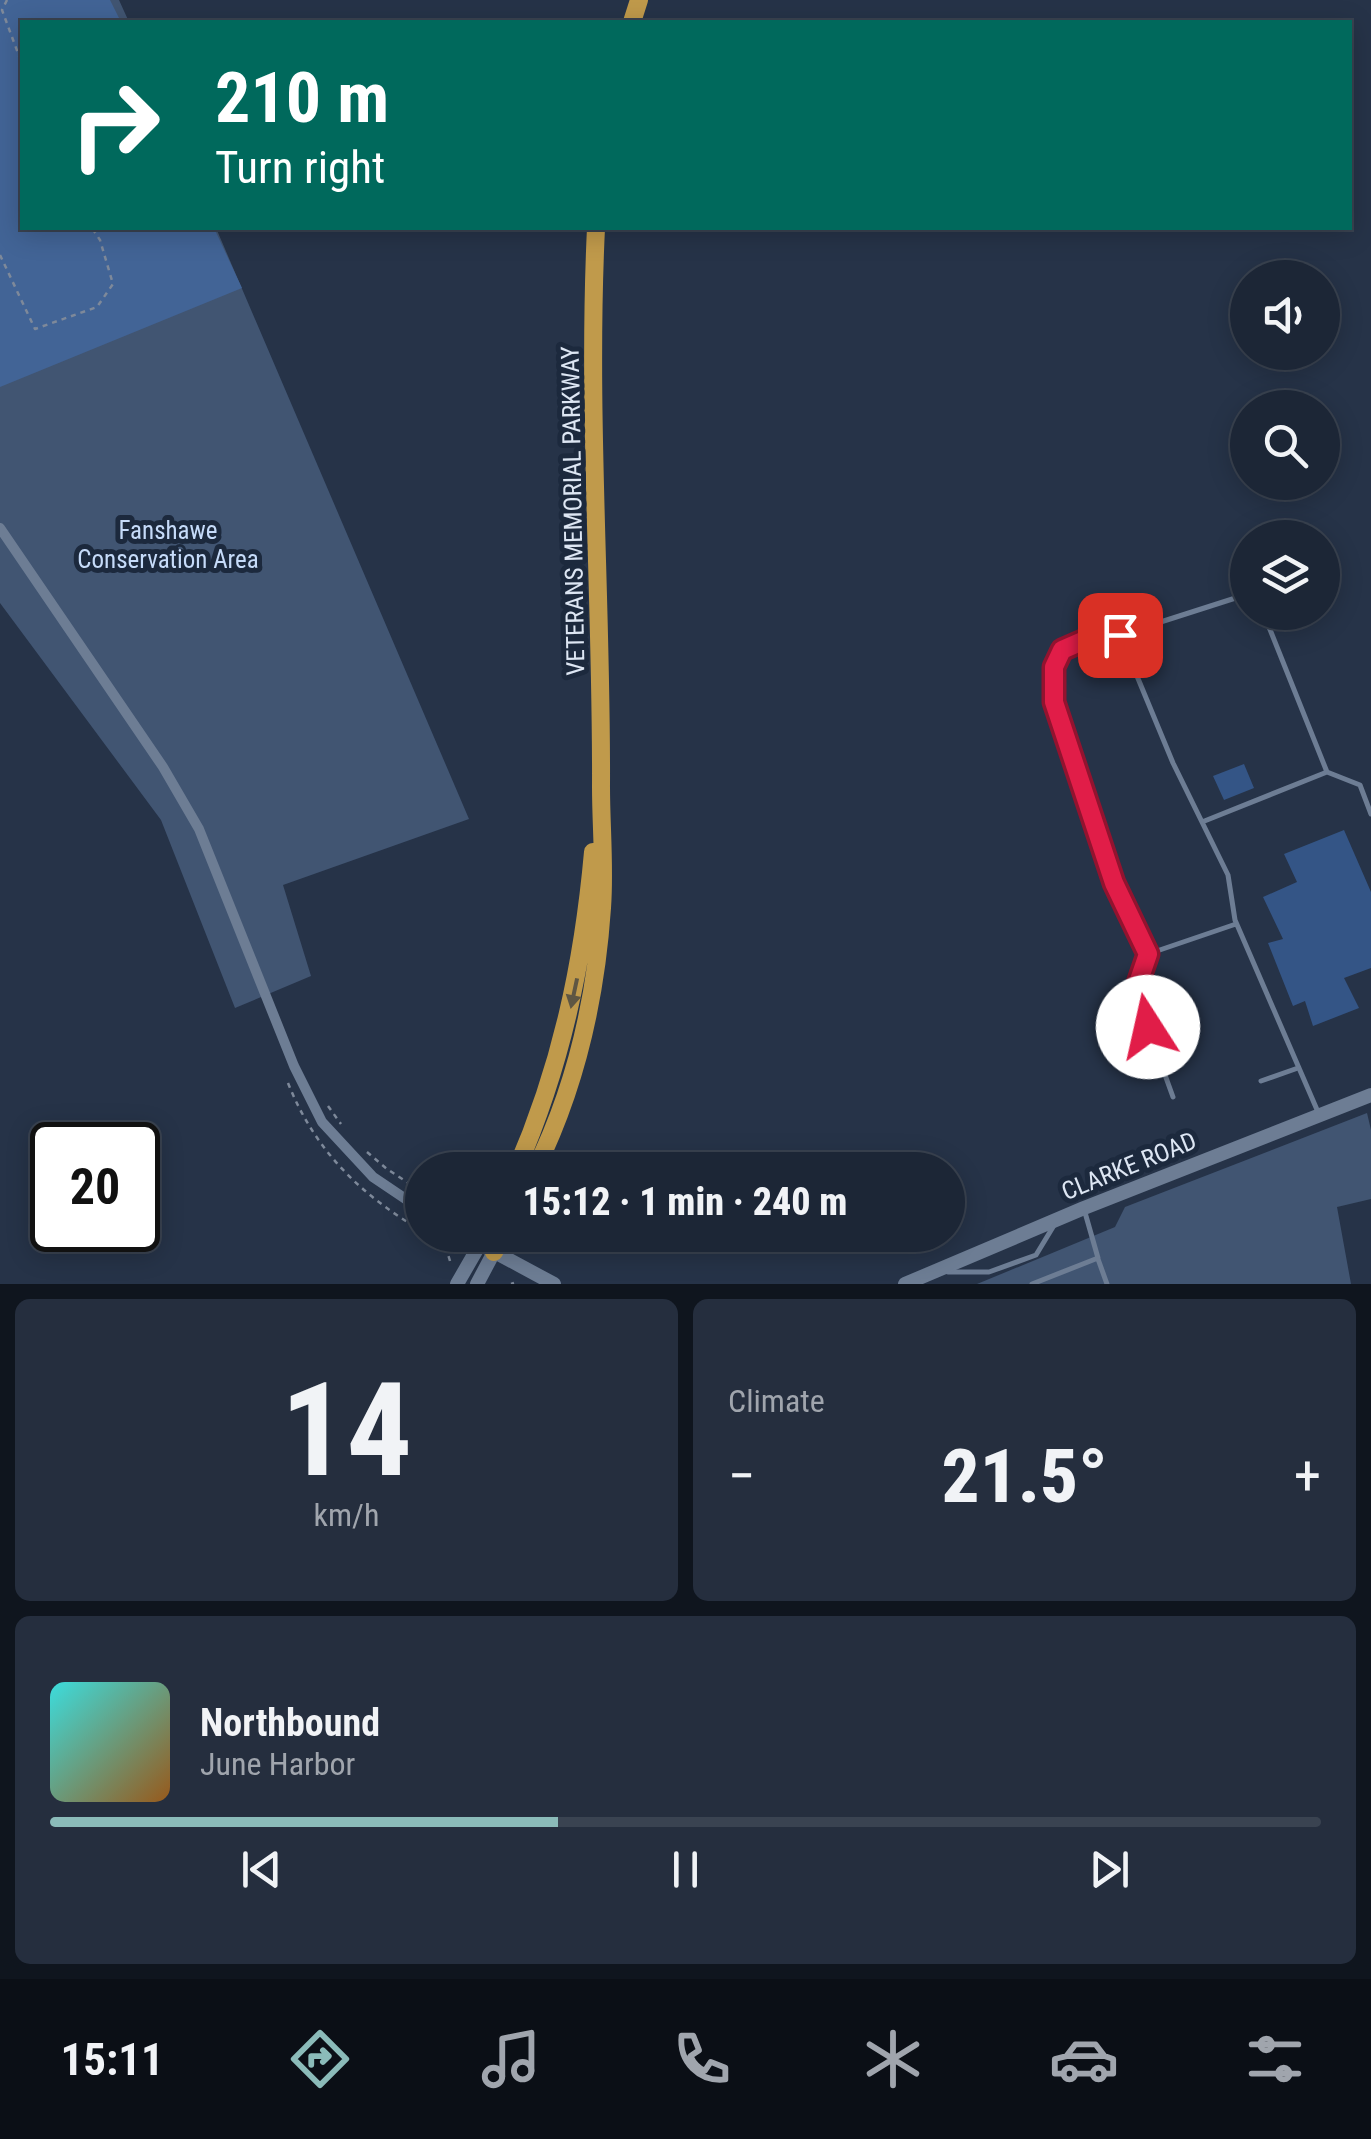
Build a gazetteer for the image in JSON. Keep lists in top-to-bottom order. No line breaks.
{"streets":{"highway":["VETERANS MEMORIAL PARKWAY"],"main road":["CLARKE ROAD"]},"parks":["Fanshawe Conservation Area"],"page":{"turn":["210 m","Turn right"],"limit":"20","trip":"15:12 · 1 min · 240 m","tile":[["14","km/h"],"Climate"],"heat":["−","21.5°","+"],"song":["Northbound","June Harbor"],"tabs":"15:11"}}
